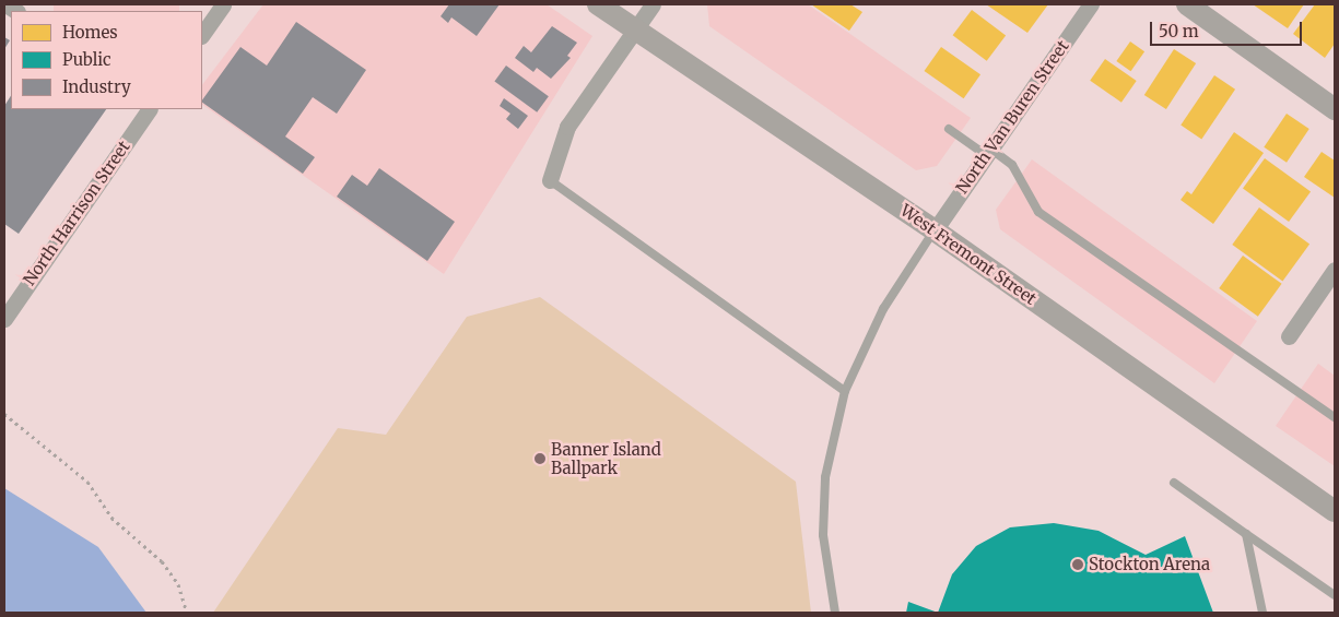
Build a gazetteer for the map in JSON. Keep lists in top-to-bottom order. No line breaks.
{"streets":{"street":["North Van Buren Street","North Harrison Street","West Fremont Street"]},"crossings":[["North Van Buren Street","West Fremont Street"]],"places":["Banner Island Ballpark","Stockton Arena"],"legend":["Homes","Public","Industry"],"scale_bar":"50 m"}
